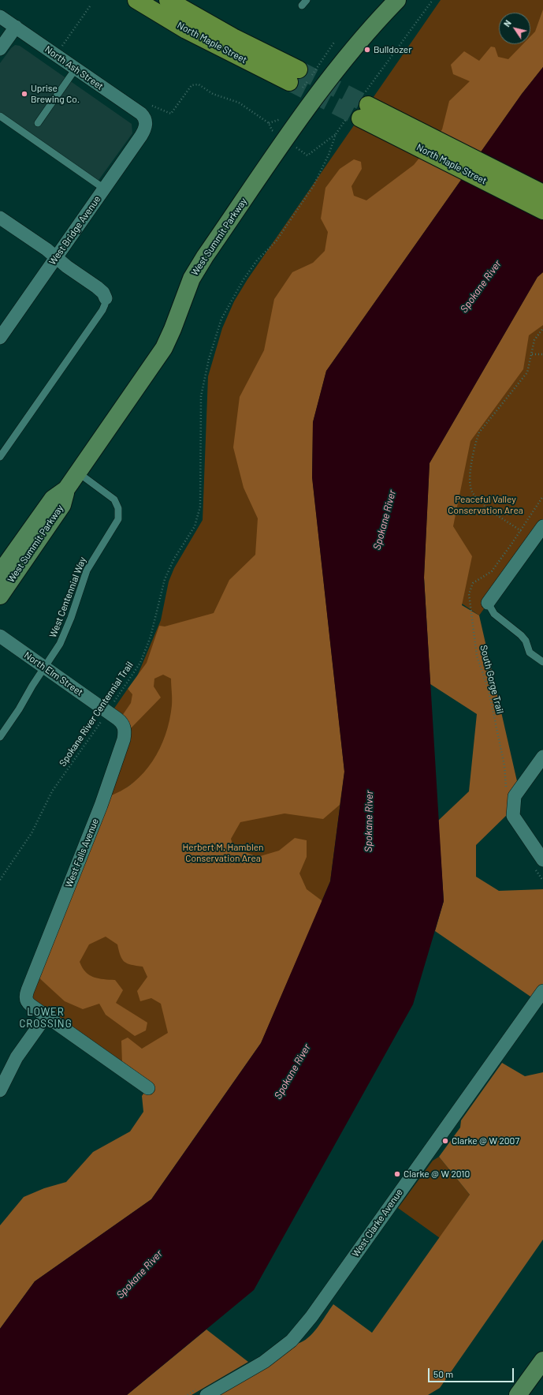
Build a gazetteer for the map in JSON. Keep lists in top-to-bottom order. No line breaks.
{"streets":{"main road":["North Maple Street"],"street":["North Ash Street","West Bridge Avenue","West Summit Parkway","North Elm Street","West Falls Avenue","West Clarke Avenue"],"lane":["West Centennial Way"],"path":["South Gorge Trail","Spokane River Centennial Trail"]},"crossings":[["North Ash Street","West Bridge Avenue"],["West Summit Parkway","West Centennial Way"],["West Summit Parkway","Spokane River Centennial Trail"],["West Centennial Way","North Elm Street"],["North Elm Street","Spokane River Centennial Trail"],["North Elm Street","West Falls Avenue"],["Spokane River Centennial Trail","West Falls Avenue"]],"districts":["LOWER CROSSING"],"water":["Spokane River"],"parks":["Peaceful Valley Conservation Area","Herbert M. Hamblen Conservation Area"],"places":["Bulldozer","Uprise Brewing Co.","Clarke @ W 2007","Clarke @ W 2010"],"scale_bar":"50 m","north":"top left"}
